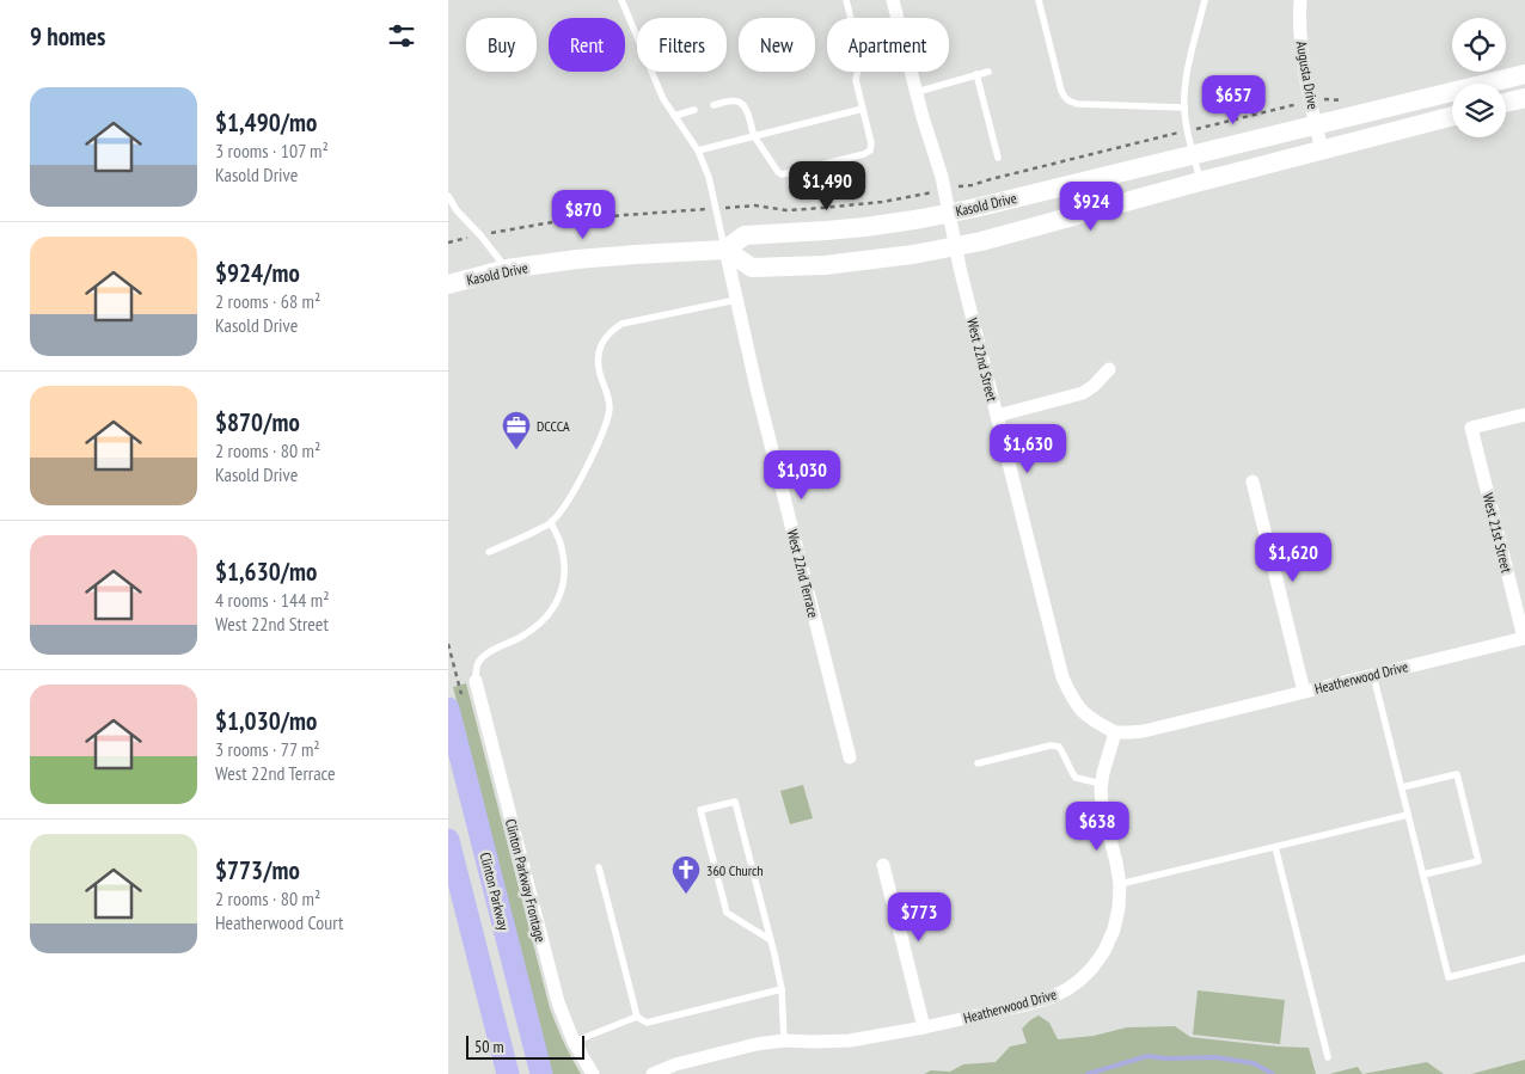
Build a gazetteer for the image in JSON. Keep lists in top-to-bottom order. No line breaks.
{"streets":{"main road":["Kasold Drive","Clinton Parkway"],"street":["Augusta Drive","West 22nd Street","West 21st Street","West 22nd Terrace","Heatherwood Drive","Clinton Parkway Frontage"]},"crossings":[["Augusta Drive","Kasold Drive"],["Kasold Drive","West 22nd Street"],["Kasold Drive","West 22nd Terrace"],["West 22nd Street","Heatherwood Drive"],["West 21st Street","Heatherwood Drive"]],"places":{"office":["DCCCA"],"church":["360 Church"]},"scale_bar":"50 m","page":{"heading":"9 homes","chip":["Buy","Rent","Filters","New","Apartment"],"list":[{"name":"$1,490/mo","note":"3 rooms · 107 m² · Kasold Drive"},{"name":"$924/mo","note":"2 rooms · 68 m² · Kasold Drive"},{"name":"$870/mo","note":"2 rooms · 80 m² · Kasold Drive"},{"name":"$1,630/mo","note":"4 rooms · 144 m² · West 22nd Street"},{"name":"$1,030/mo","note":"3 rooms · 77 m² · West 22nd Terrace"},{"name":"$773/mo","note":"2 rooms · 80 m² · Heatherwood Court"}],"price":["$657","$1,490","$924","$870","$1,630","$1,030","$1,620","$638","$773"],"scale":"50 m"}}
